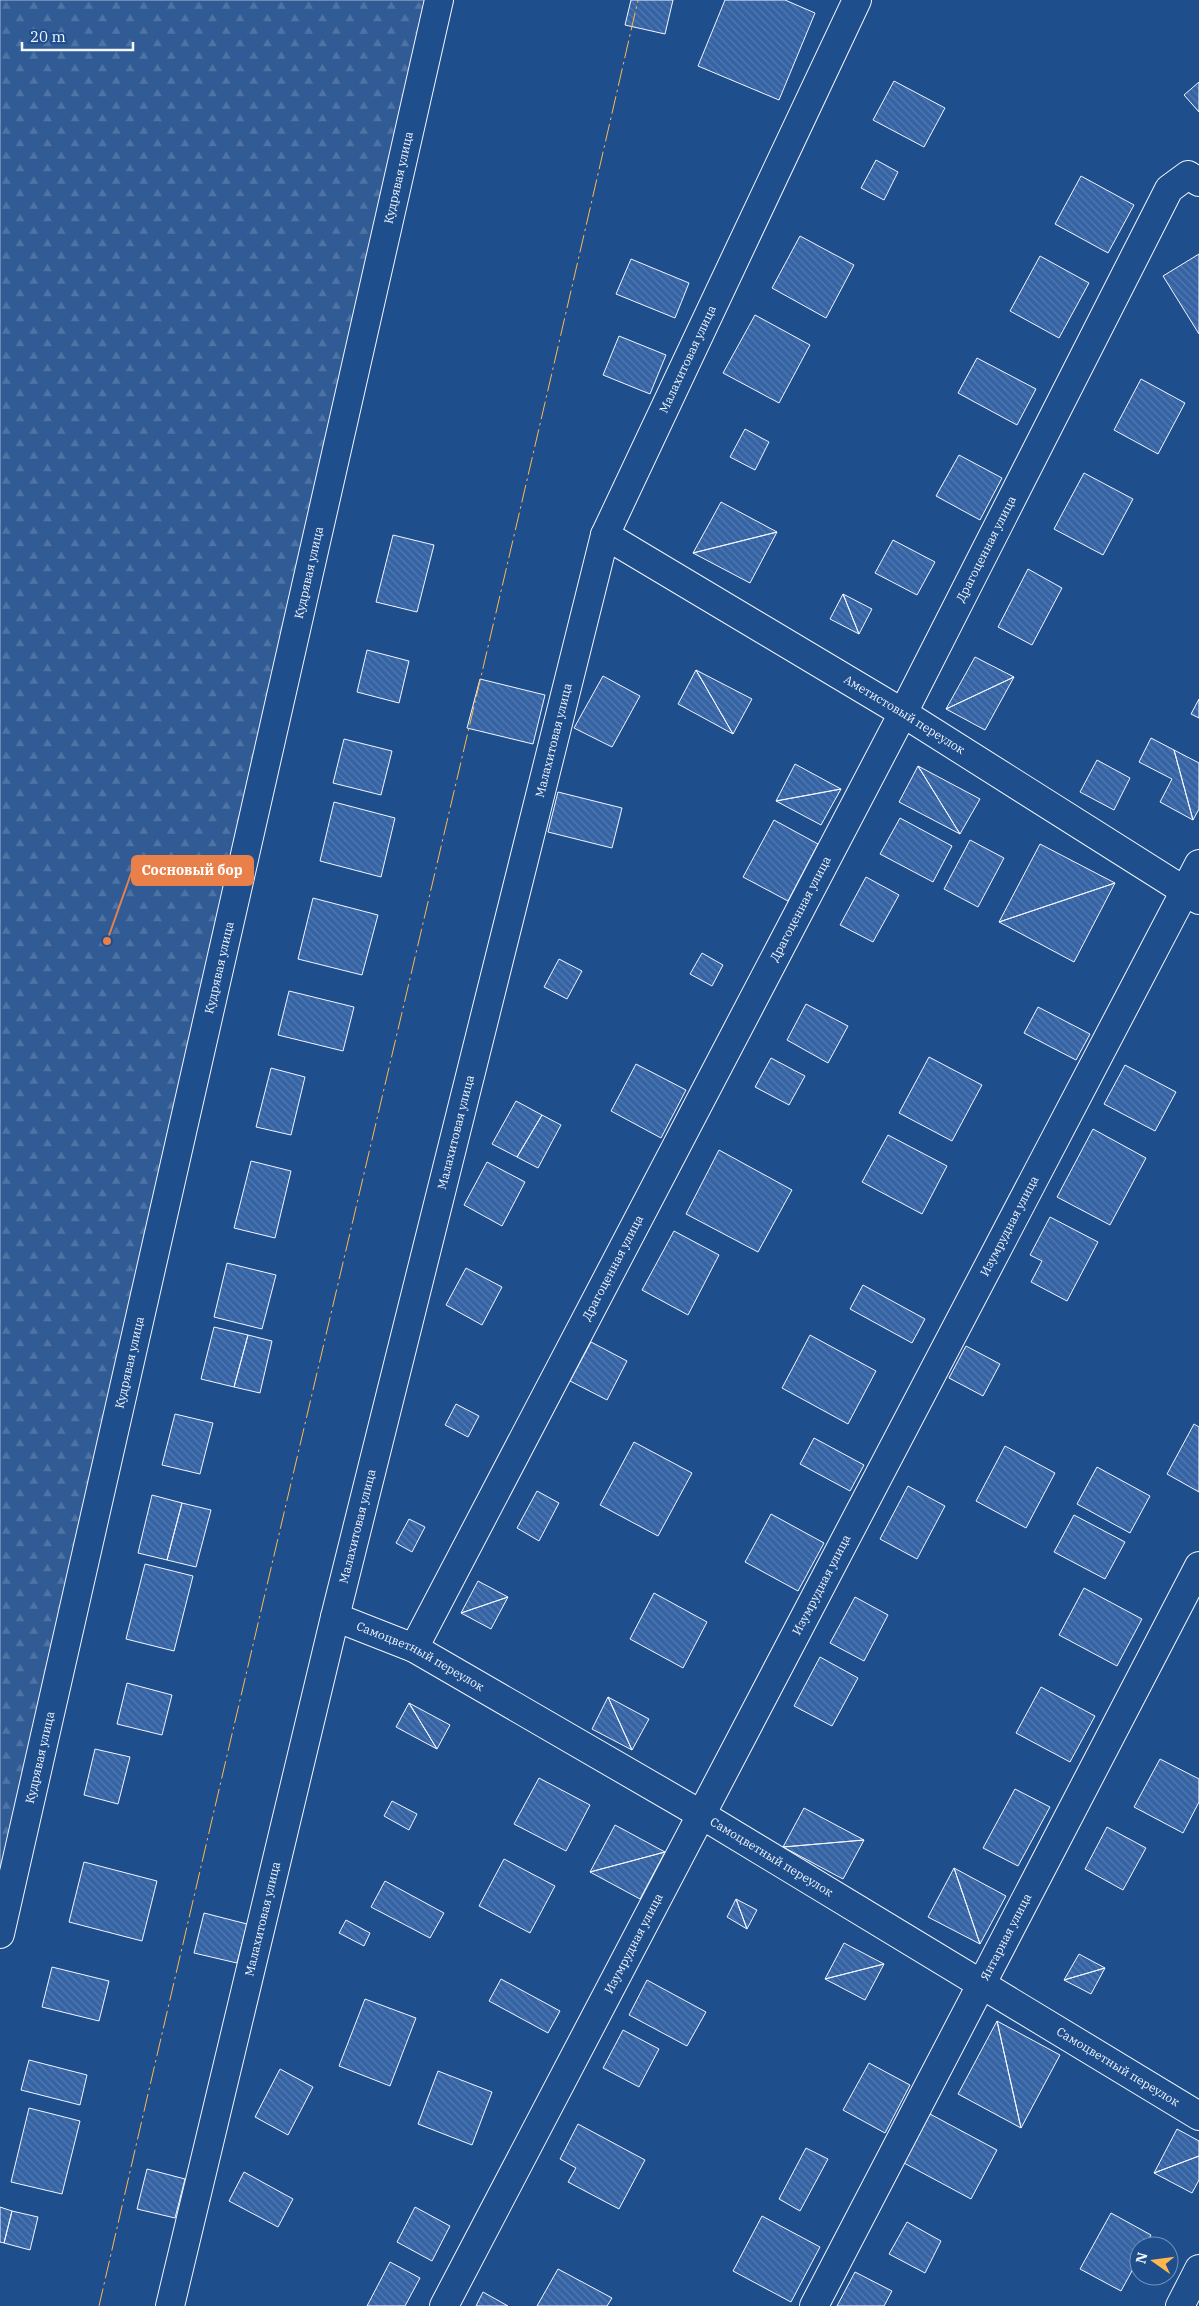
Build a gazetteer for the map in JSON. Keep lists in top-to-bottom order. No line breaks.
{"streets":{"street":["Кудрявая улица","Малахитовая улица","Драгоценная улица","Аметистовый переулок","Изумрудная улица","Самоцветный переулок","Янтарная улица"]},"crossings":[["Малахитовая улица","Аметистовый переулок"],["Малахитовая улица","Самоцветный переулок"],["Драгоценная улица","Аметистовый переулок"],["Драгоценная улица","Самоцветный переулок"],["Аметистовый переулок","Изумрудная улица"],["Изумрудная улица","Самоцветный переулок"],["Самоцветный переулок","Янтарная улица"]],"places":["Сосновый бор"],"scale_bar":"20 m","north":"left"}
